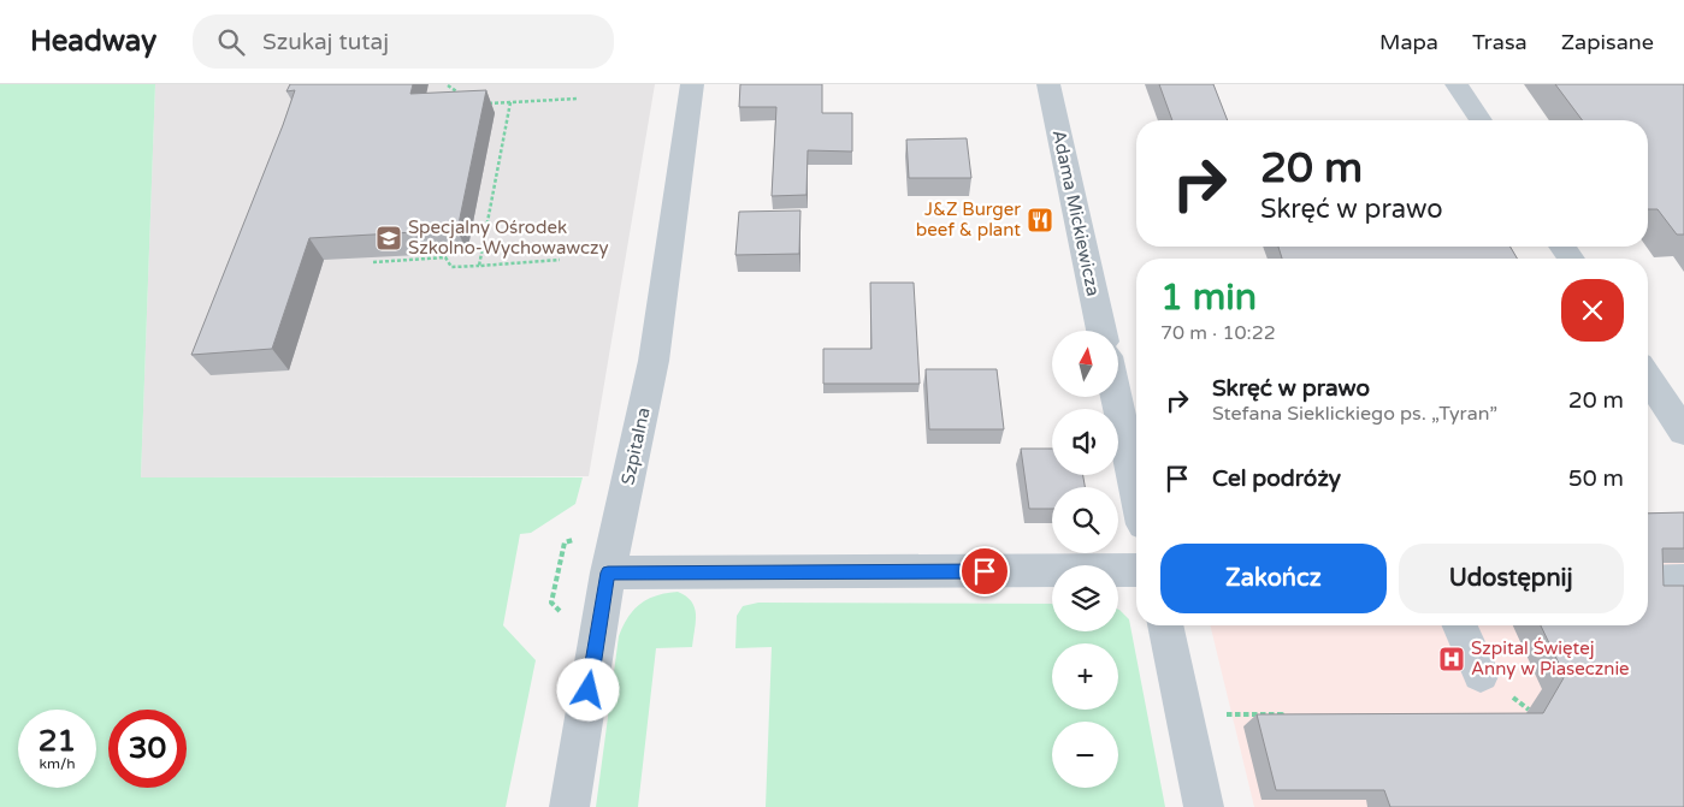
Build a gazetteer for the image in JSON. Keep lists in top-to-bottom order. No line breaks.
{"streets":{"street":["Adama Mickiewicza","Szpitalna"]},"places":{"restaurant":["J&Z Burger beef & plant"],"school or university":["Specjalny Ośrodek Szkolno-Wychowawczy"],"hospital":["Szpital Świętej Anny w Piasecznie"]},"north":"top","page":{"header":"Headway","search":"Szukaj tutaj","nav":["Mapa","Trasa","Zapisane"],"turn":["20 m","Skręć w prawo"],"heading":["1 min","70 m · 10:22"],"map_buttons":["+","−"],"list":[{"name":"Skręć w prawo","note":"Stefana Sieklickiego ps. „Tyran”","value":"20 m"},{"name":"Cel podróży","value":"50 m"}],"buttons":["Zakończ","Udostępnij"],"speed":"21 km/h","limit":"30"}}
